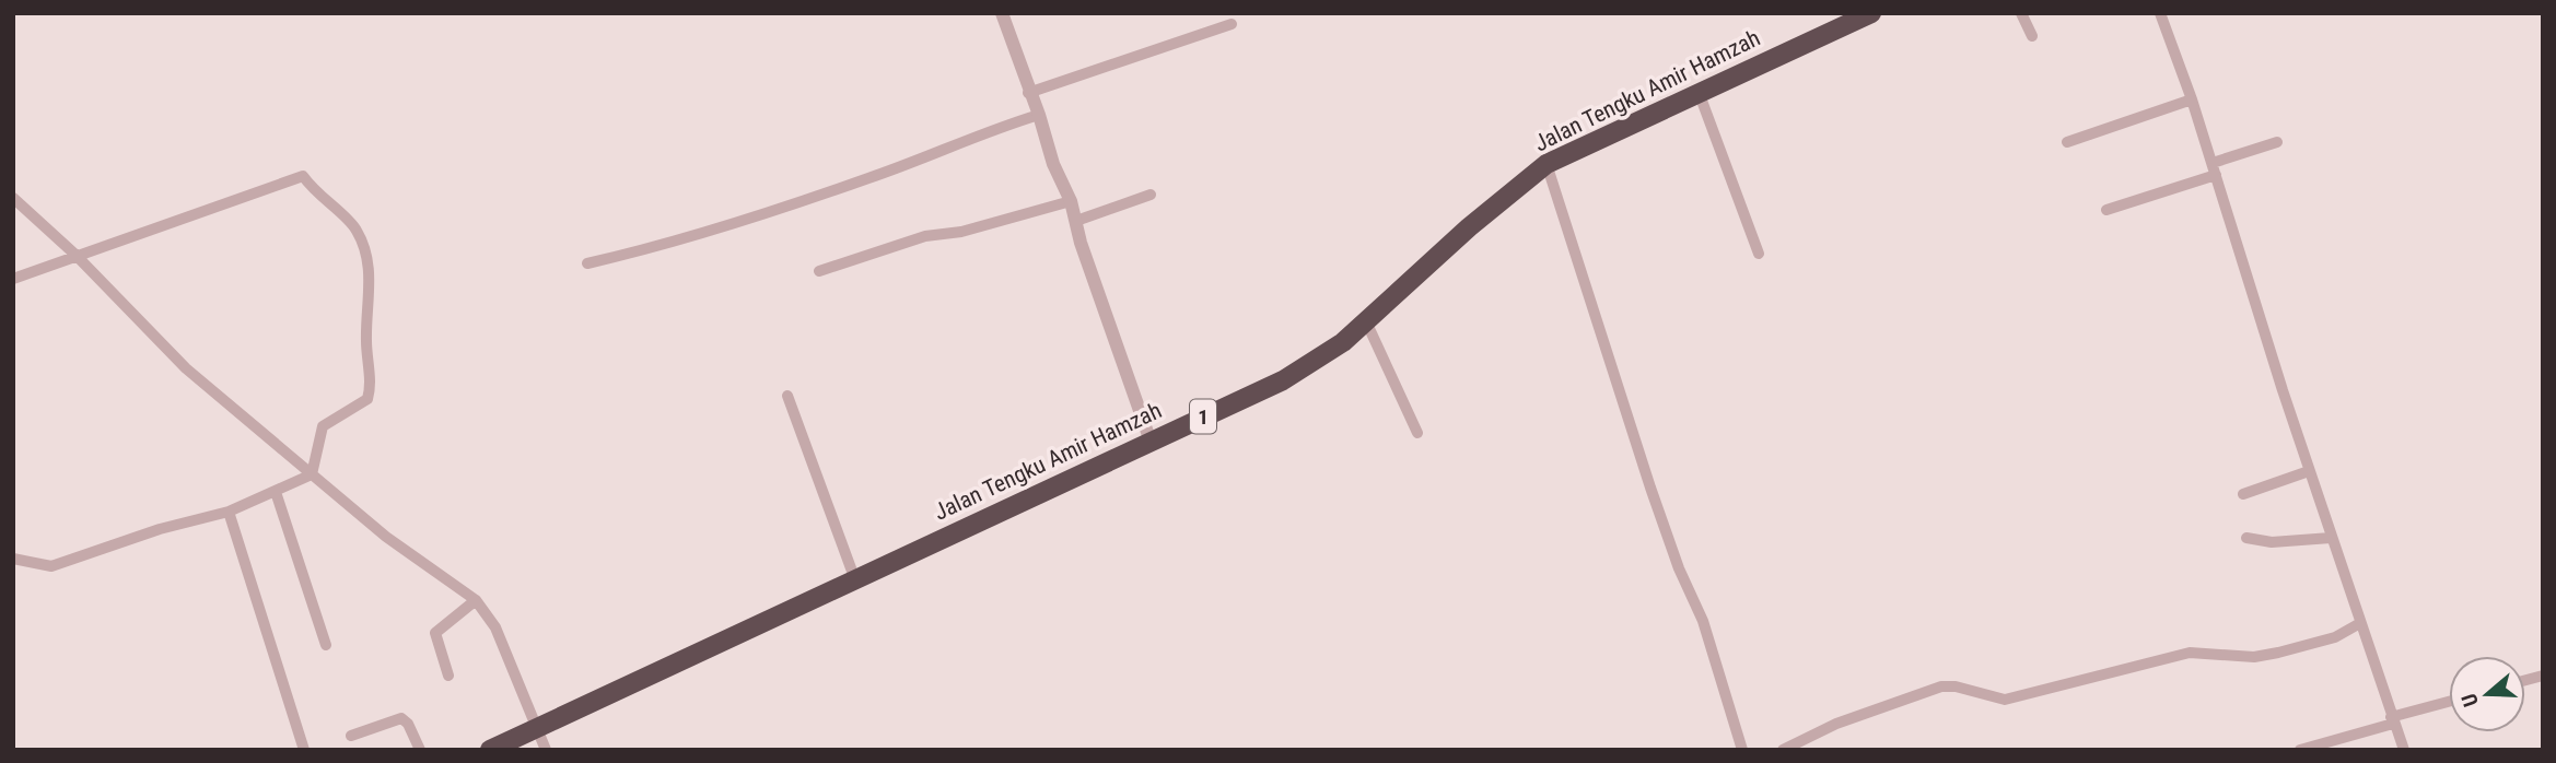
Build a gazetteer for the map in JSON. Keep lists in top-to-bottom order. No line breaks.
{"streets":{"highway":["Jalan Tengku Amir Hamzah","1"]},"north":"left"}
